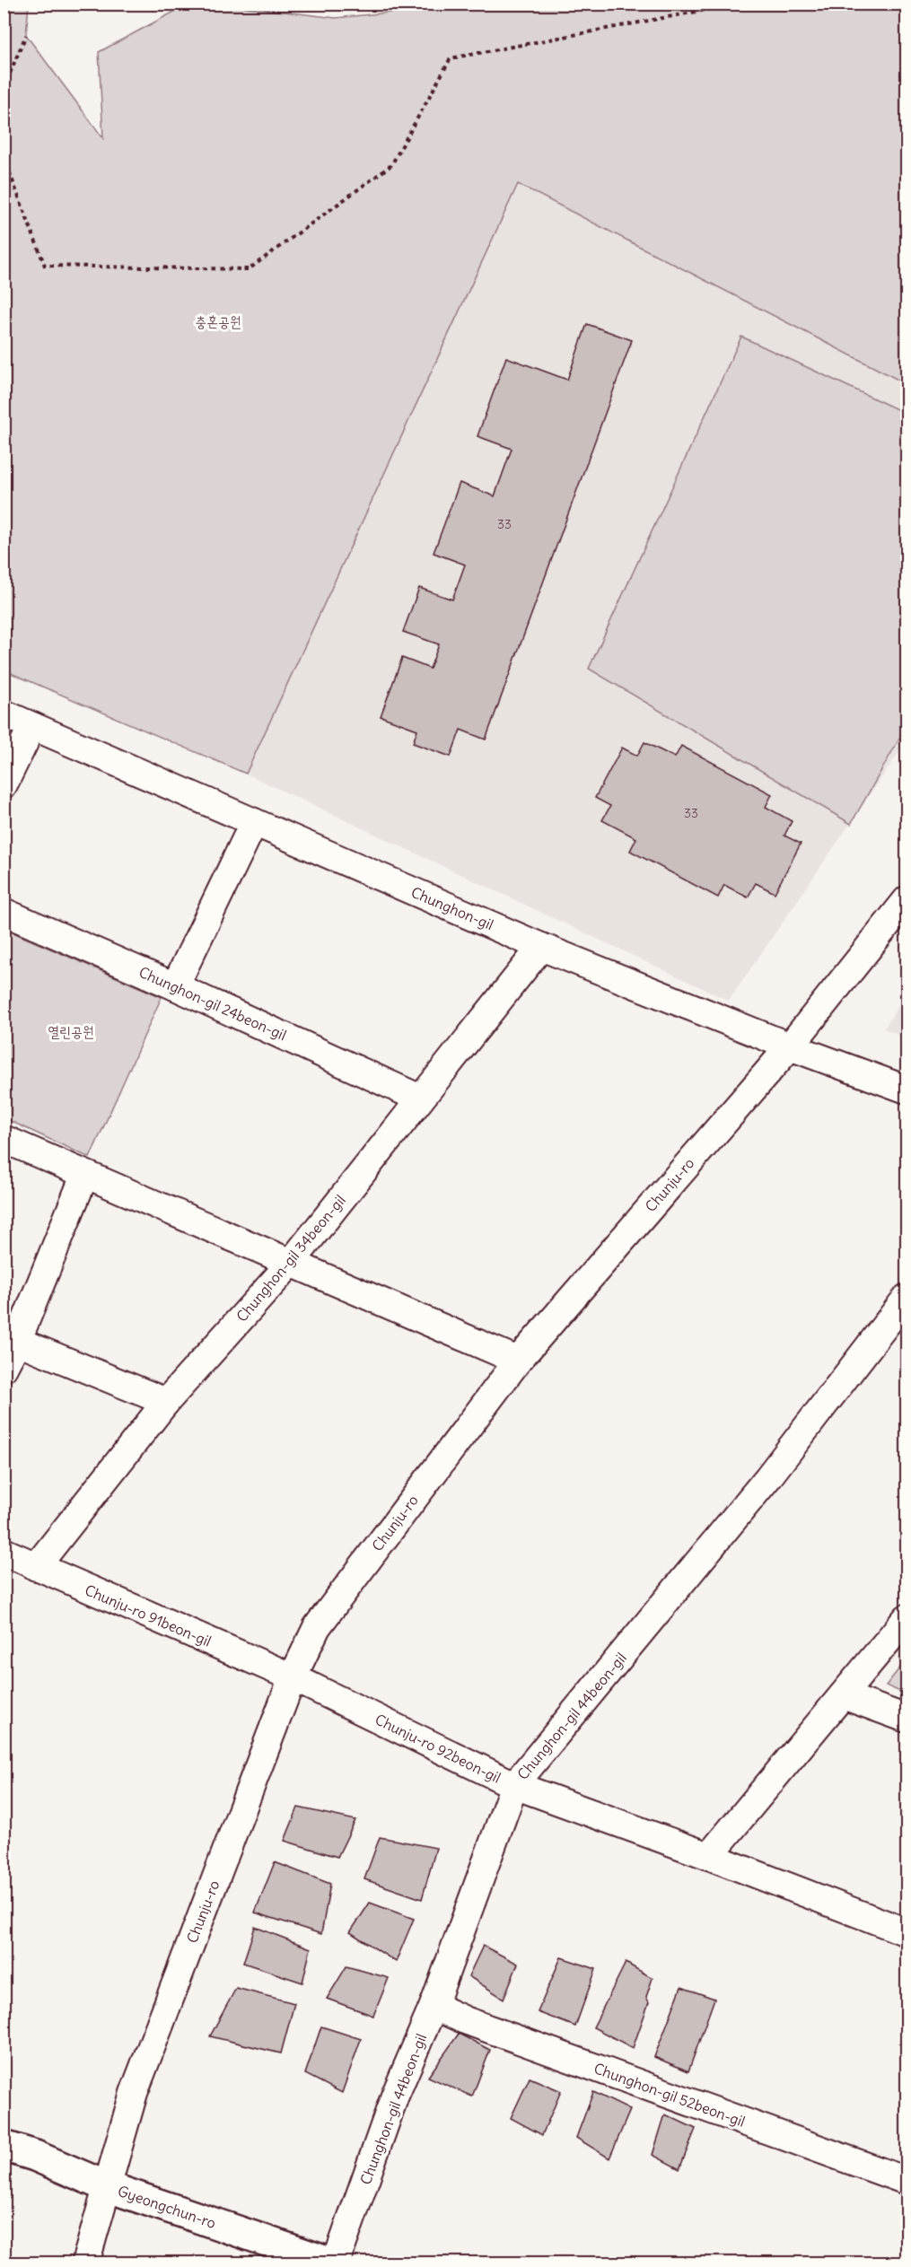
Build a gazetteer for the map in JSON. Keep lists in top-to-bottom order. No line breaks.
{"streets":{"street":["Chunghon-gil","Chunghon-gil 24beon-gil","Chunju-ro","Chunghon-gil 34beon-gil","Chunju-ro 91beon-gil","Chunghon-gil 44beon-gil","Chunju-ro 92beon-gil","Chunghon-gil 52beon-gil","Gyeongchun-ro"]},"crossings":[["Chunghon-gil","Chunju-ro"],["Chunghon-gil","Chunghon-gil 34beon-gil"],["Chunghon-gil 24beon-gil","Chunghon-gil 34beon-gil"],["Chunju-ro","Chunju-ro 91beon-gil"],["Chunju-ro","Chunju-ro 92beon-gil"],["Chunju-ro","Gyeongchun-ro"],["Chunghon-gil 34beon-gil","Chunju-ro 91beon-gil"],["Chunju-ro 91beon-gil","Chunju-ro 92beon-gil"],["Chunghon-gil 44beon-gil","Chunju-ro 92beon-gil"],["Chunghon-gil 44beon-gil","Chunghon-gil 52beon-gil"],["Chunghon-gil 44beon-gil","Gyeongchun-ro"]],"parks":["충혼공원","열린공원"],"house_numbers":["33","33"]}
